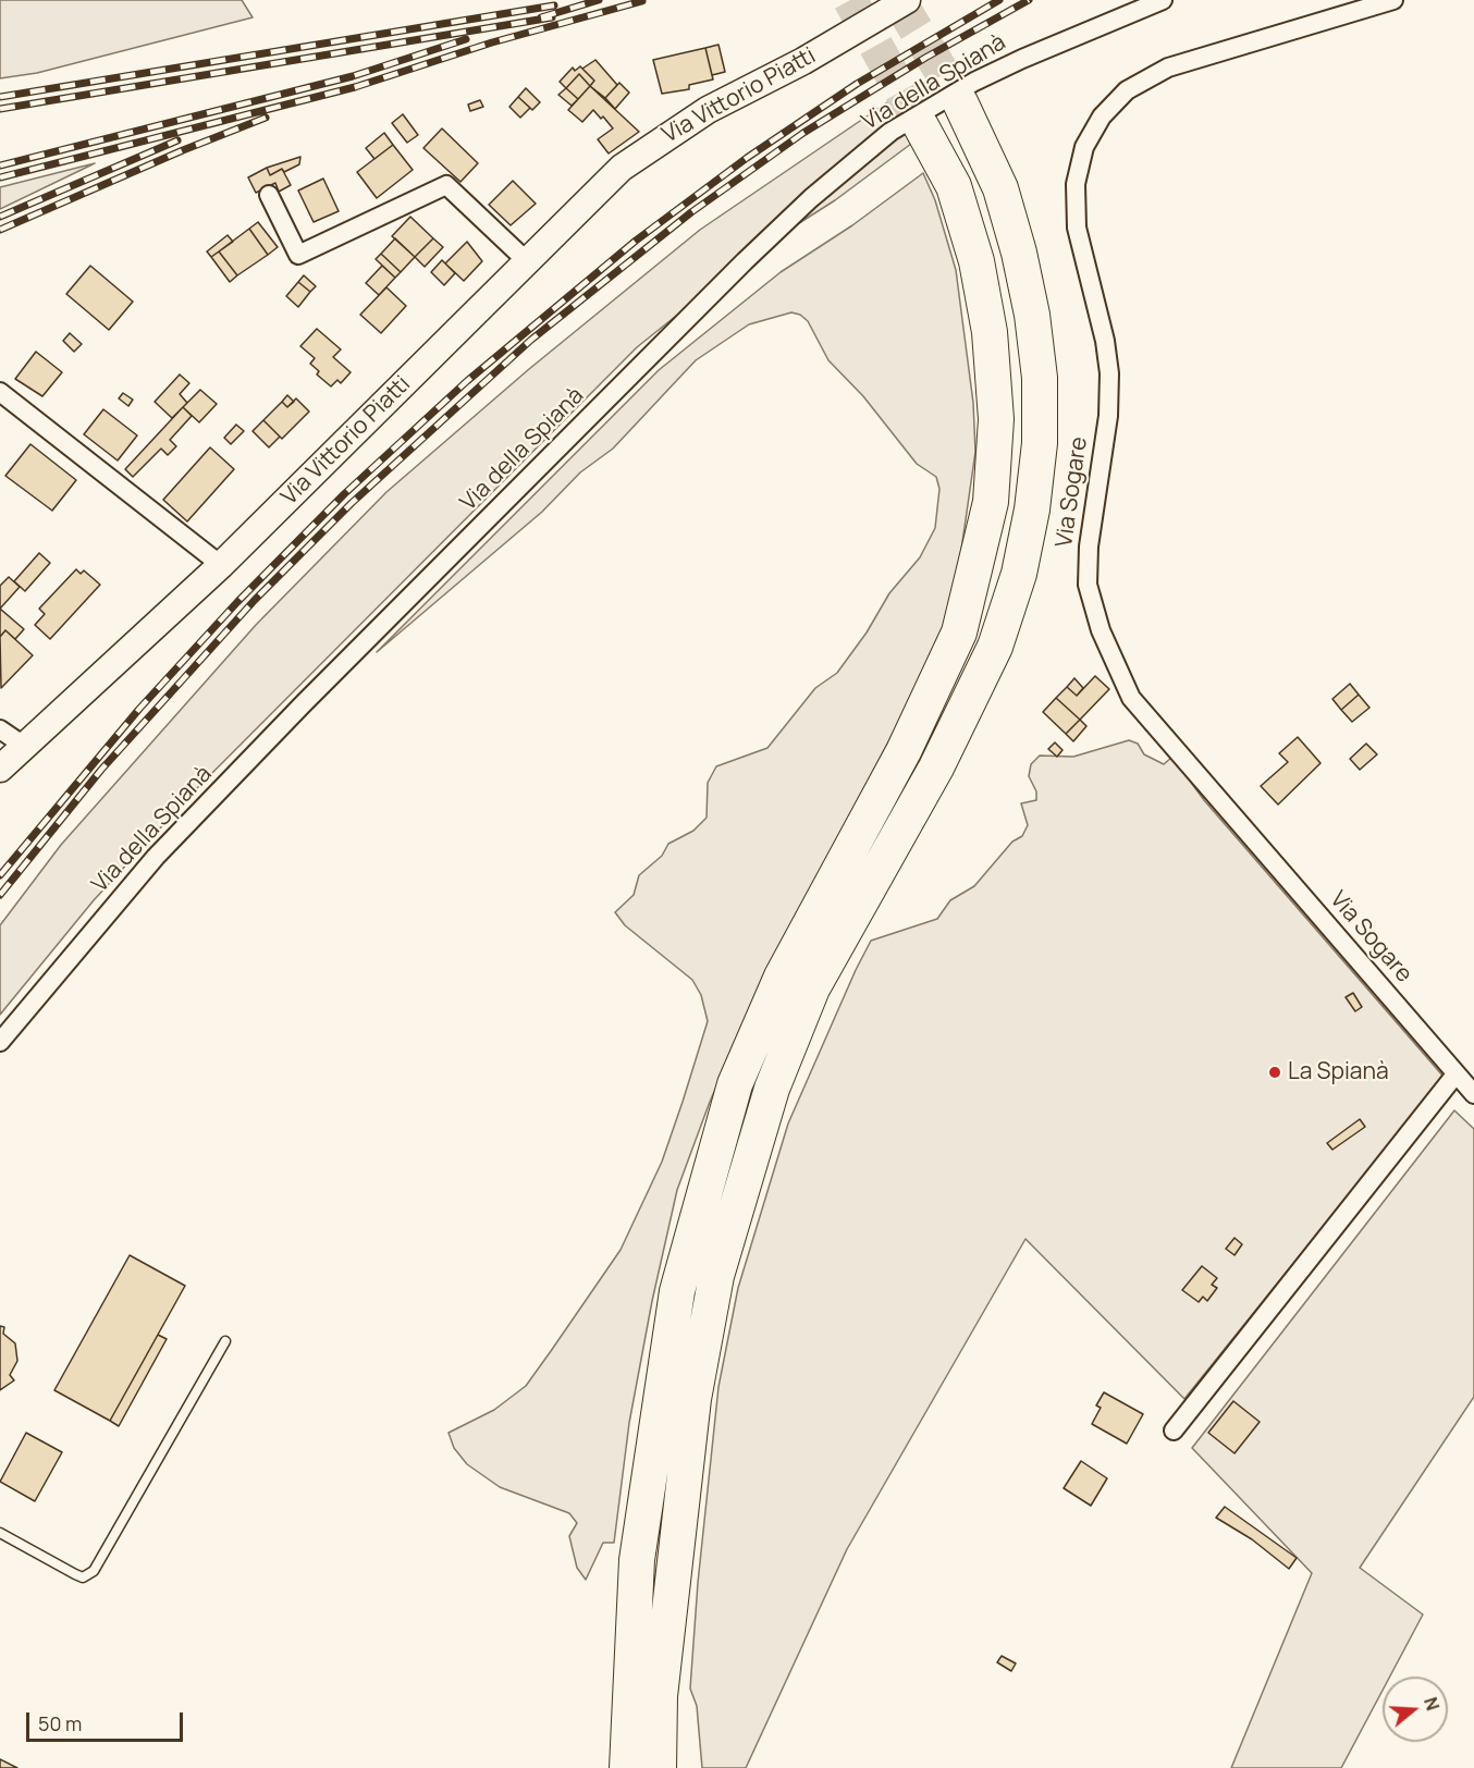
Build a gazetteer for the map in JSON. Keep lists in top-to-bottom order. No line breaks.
{"streets":{"street":["Via della Spianà","Via Vittorio Piatti","Via Sogare"]},"places":["La Spianà"],"scale_bar":"50 m","north":"right"}
